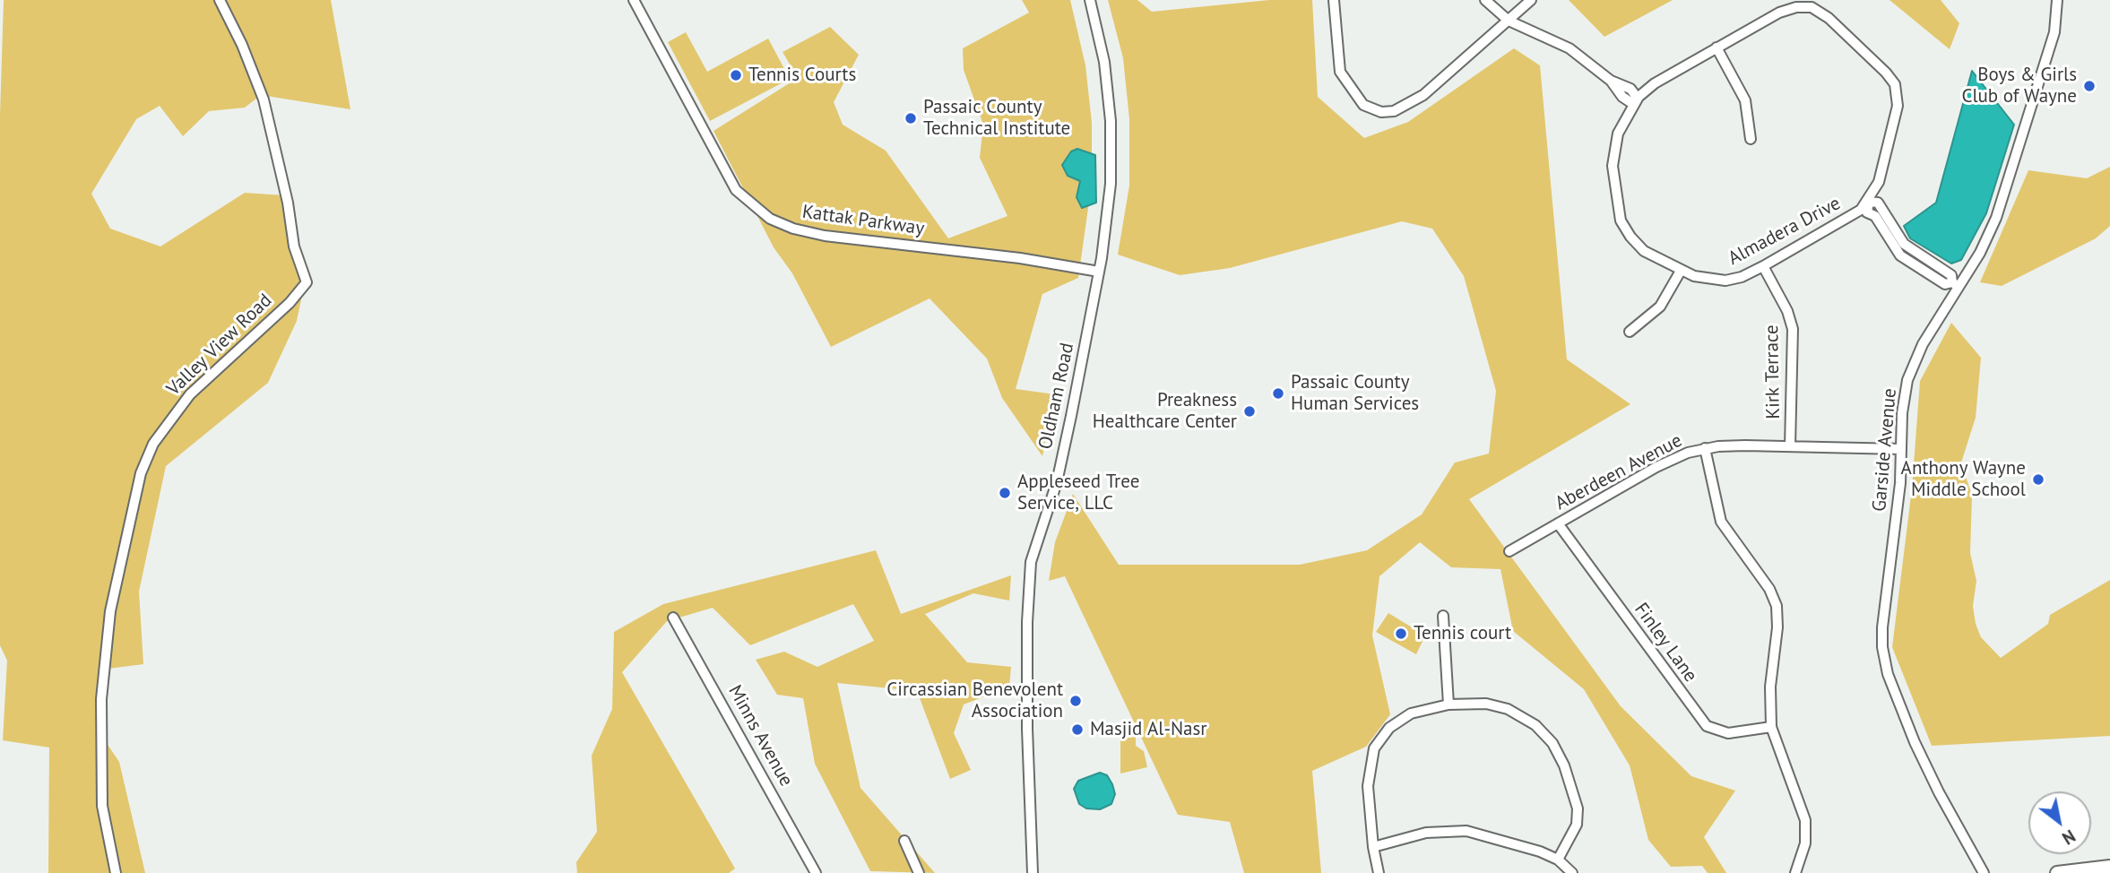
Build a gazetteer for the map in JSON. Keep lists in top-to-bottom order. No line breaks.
{"streets":{"street":["Kattak Parkway","Almadera Drive","Valley View Road","Kirk Terrace","Oldham Road","Garside Avenue","Aberdeen Avenue","Finley Lane","Minns Avenue"]},"crossings":[["Kattak Parkway","Oldham Road"],["Almadera Drive","Kirk Terrace"],["Kirk Terrace","Aberdeen Avenue"],["Garside Avenue","Aberdeen Avenue"],["Aberdeen Avenue","Finley Lane"]],"places":["Tennis Courts","Boys & Girls Club of Wayne","Passaic County Technical Institute","Passaic County Human Services","Preakness Healthcare Center","Anthony Wayne Middle School","Appleseed Tree Service, LLC","Tennis court","Circassian Benevolent Association","Masjid Al-Nasr"],"north":"bottom right"}
